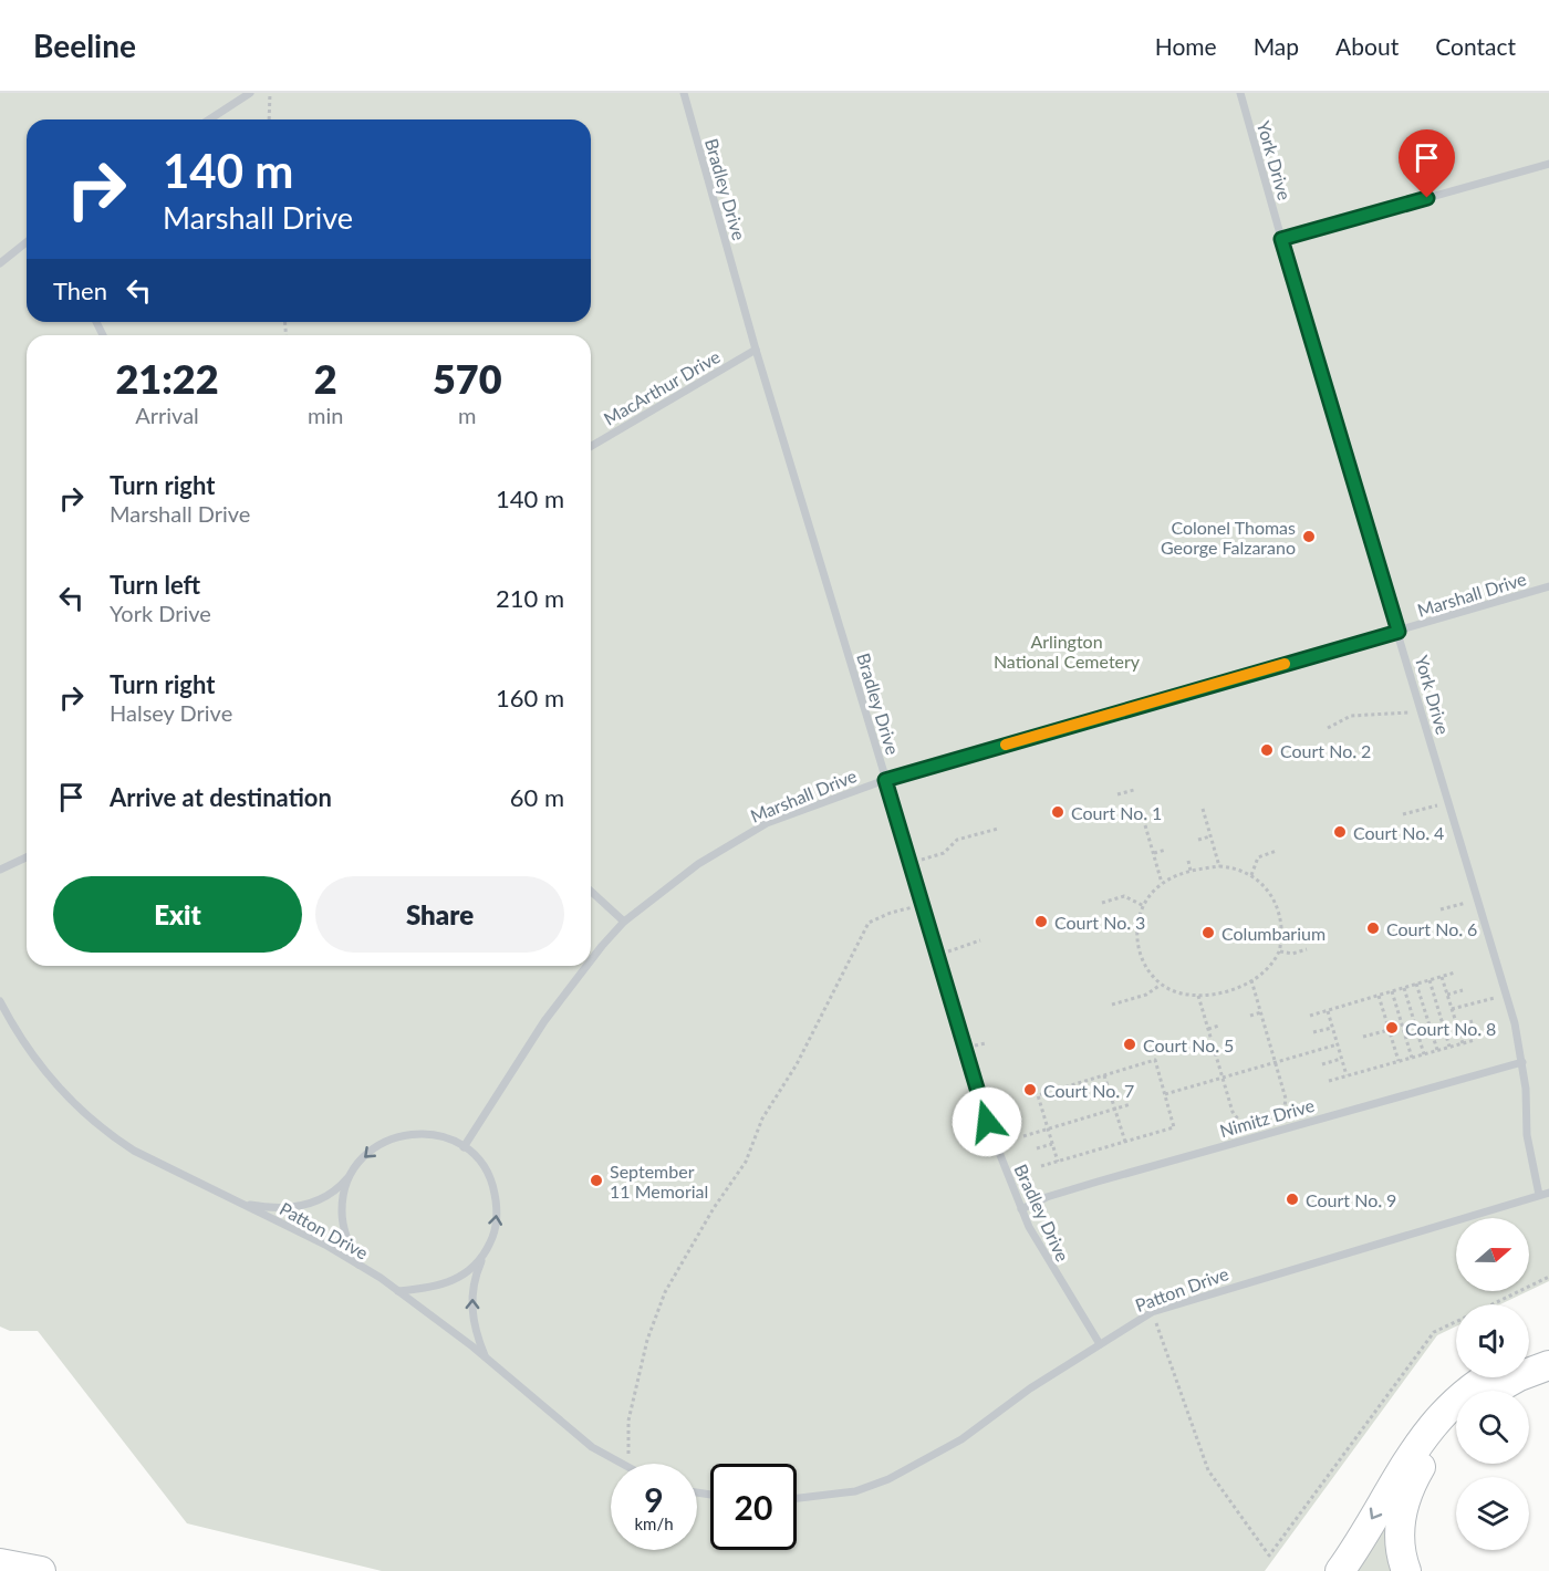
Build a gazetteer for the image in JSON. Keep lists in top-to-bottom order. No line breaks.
{"streets":{"lane":["York Drive","Bradley Drive","MacArthur Drive","Marshall Drive","Nimitz Drive","Patton Drive"]},"crossings":[["York Drive","Marshall Drive"],["York Drive","Nimitz Drive"],["York Drive","Patton Drive"],["Bradley Drive","MacArthur Drive"],["Bradley Drive","Marshall Drive"],["Bradley Drive","Nimitz Drive"],["Bradley Drive","Patton Drive"],["Marshall Drive","Patton Drive"]],"parks":["Arlington National Cemetery"],"places":["Colonel Thomas George Falzarano","Court No. 2","Court No. 1","Court No. 4","Court No. 3","Court No. 6","Columbarium","Court No. 8","Court No. 5","Court No. 7","September 11 Memorial","Court No. 9"],"north":"right","page":{"header":"Beeline","nav":["Home","Map","About","Contact"],"turn":["140 m","Marshall Drive"],"then":"Then","eta":["21:22","Arrival","2","min","570","m"],"list":[{"name":"Turn right","note":"Marshall Drive","value":"140 m"},{"name":"Turn left","note":"York Drive","value":"210 m"},{"name":"Turn right","note":"Halsey Drive","value":"160 m"},{"name":"Arrive at destination","value":"60 m"}],"buttons":["Exit","Share"],"speed":"9 km/h","limit":"20"}}
